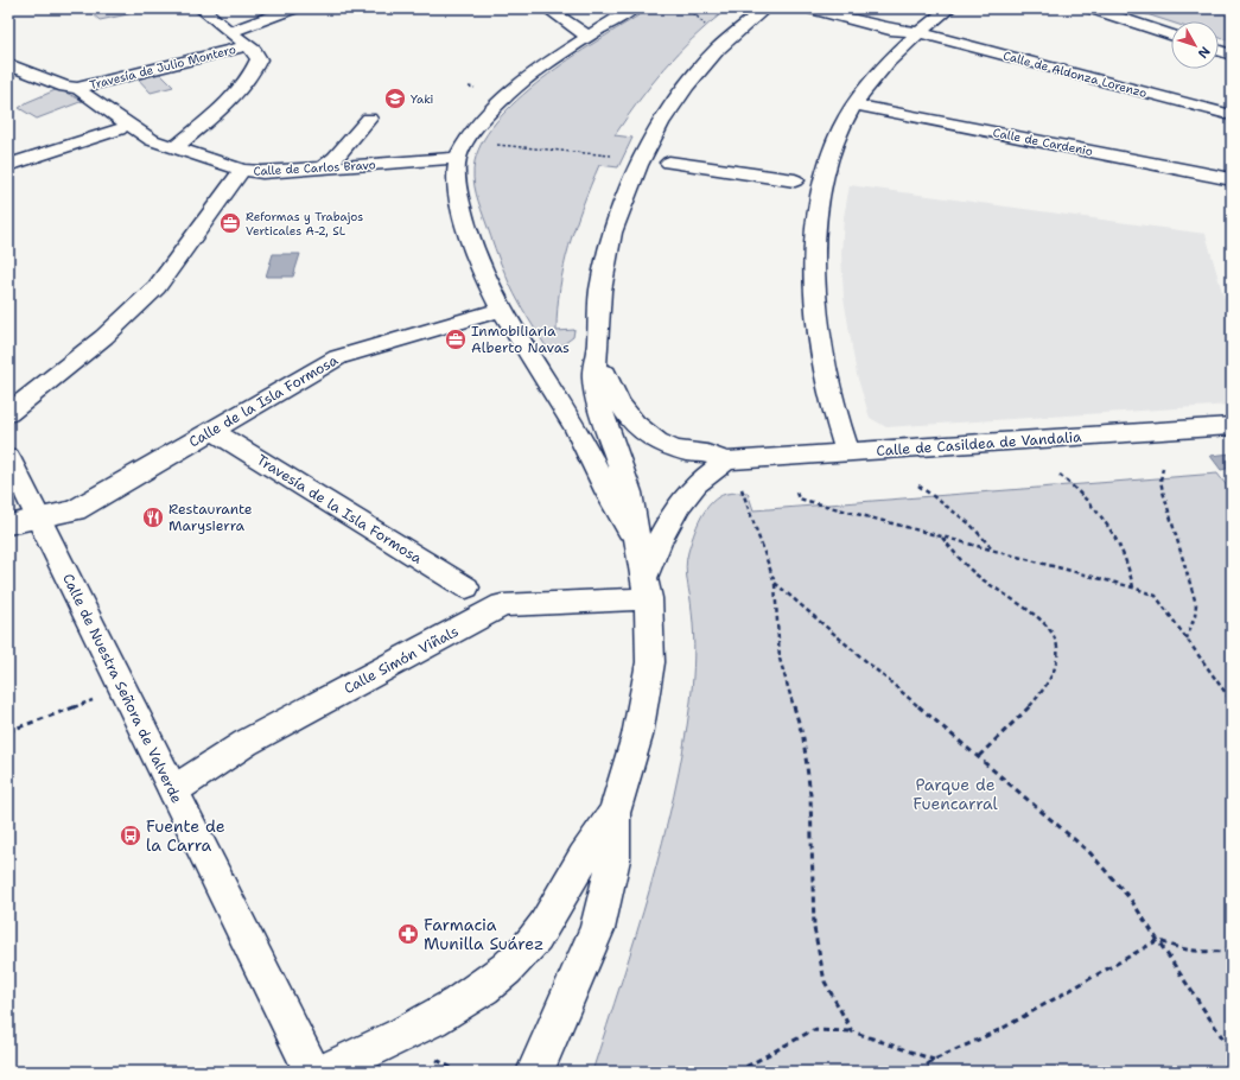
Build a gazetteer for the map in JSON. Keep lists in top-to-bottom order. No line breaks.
{"streets":{"street":["Travesía de Julio Montero","Calle de Aldonza Lorenzo","Calle de Cardenio","Calle de Carlos Bravo","Calle de la Isla Formosa","Calle de Casildea de Vandalia","Travesía de la Isla Formosa","Calle Simón Viñals","Calle de Nuestra Señora de Valverde"]},"crossings":[["Travesía de Julio Montero","Calle de Carlos Bravo"],["Calle de la Isla Formosa","Travesía de la Isla Formosa"],["Calle de la Isla Formosa","Calle de Nuestra Señora de Valverde"],["Calle Simón Viñals","Calle de Nuestra Señora de Valverde"]],"parks":["Parque de Fuencarral"],"places":{"school or university":["Yaki"],"office":["Reformas y Trabajos Verticales A-2, SL","Inmobiliaria Alberto Navas"],"restaurant":["Restaurante Marysierra"],"bus stop":["Fuente de la Carra"],"pharmacy":["Farmacia Munilla Suárez"]},"north":"bottom right"}
